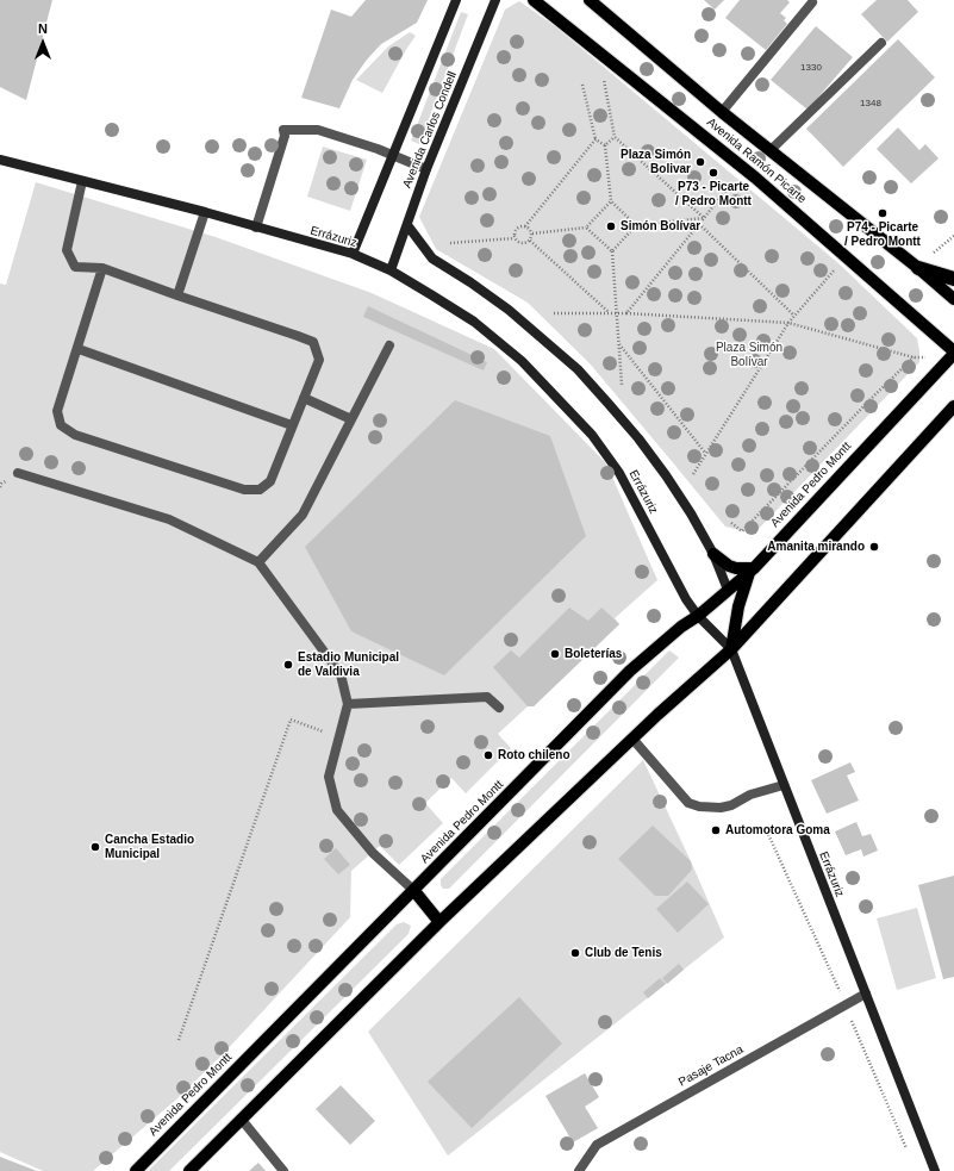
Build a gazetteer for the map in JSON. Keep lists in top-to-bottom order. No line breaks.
{"streets":{"main road":["Avenida Carlos Condell","Avenida Ramón Picarte","Errázuriz","Avenida Pedro Montt"],"street":["Pasaje Tacna"]},"crossings":[["Avenida Carlos Condell","Errázuriz"],["Avenida Ramón Picarte","Avenida Pedro Montt"],["Errázuriz","Avenida Pedro Montt"],["Errázuriz","Pasaje Tacna"]],"parks":["Plaza Simón Bolívar"],"places":["Plaza Simón Bolivar","P73 - Picarte / Pedro Montt","P74 - Picarte / Pedro Montt","Simón Bolívar","Amanita mirando","Boleterías","Estadio Municipal de Valdivia","Roto chileno","Automotora Goma","Cancha Estadio Municipal","Club de Tenis"],"house_numbers":["1330","1348"],"north":"top"}
